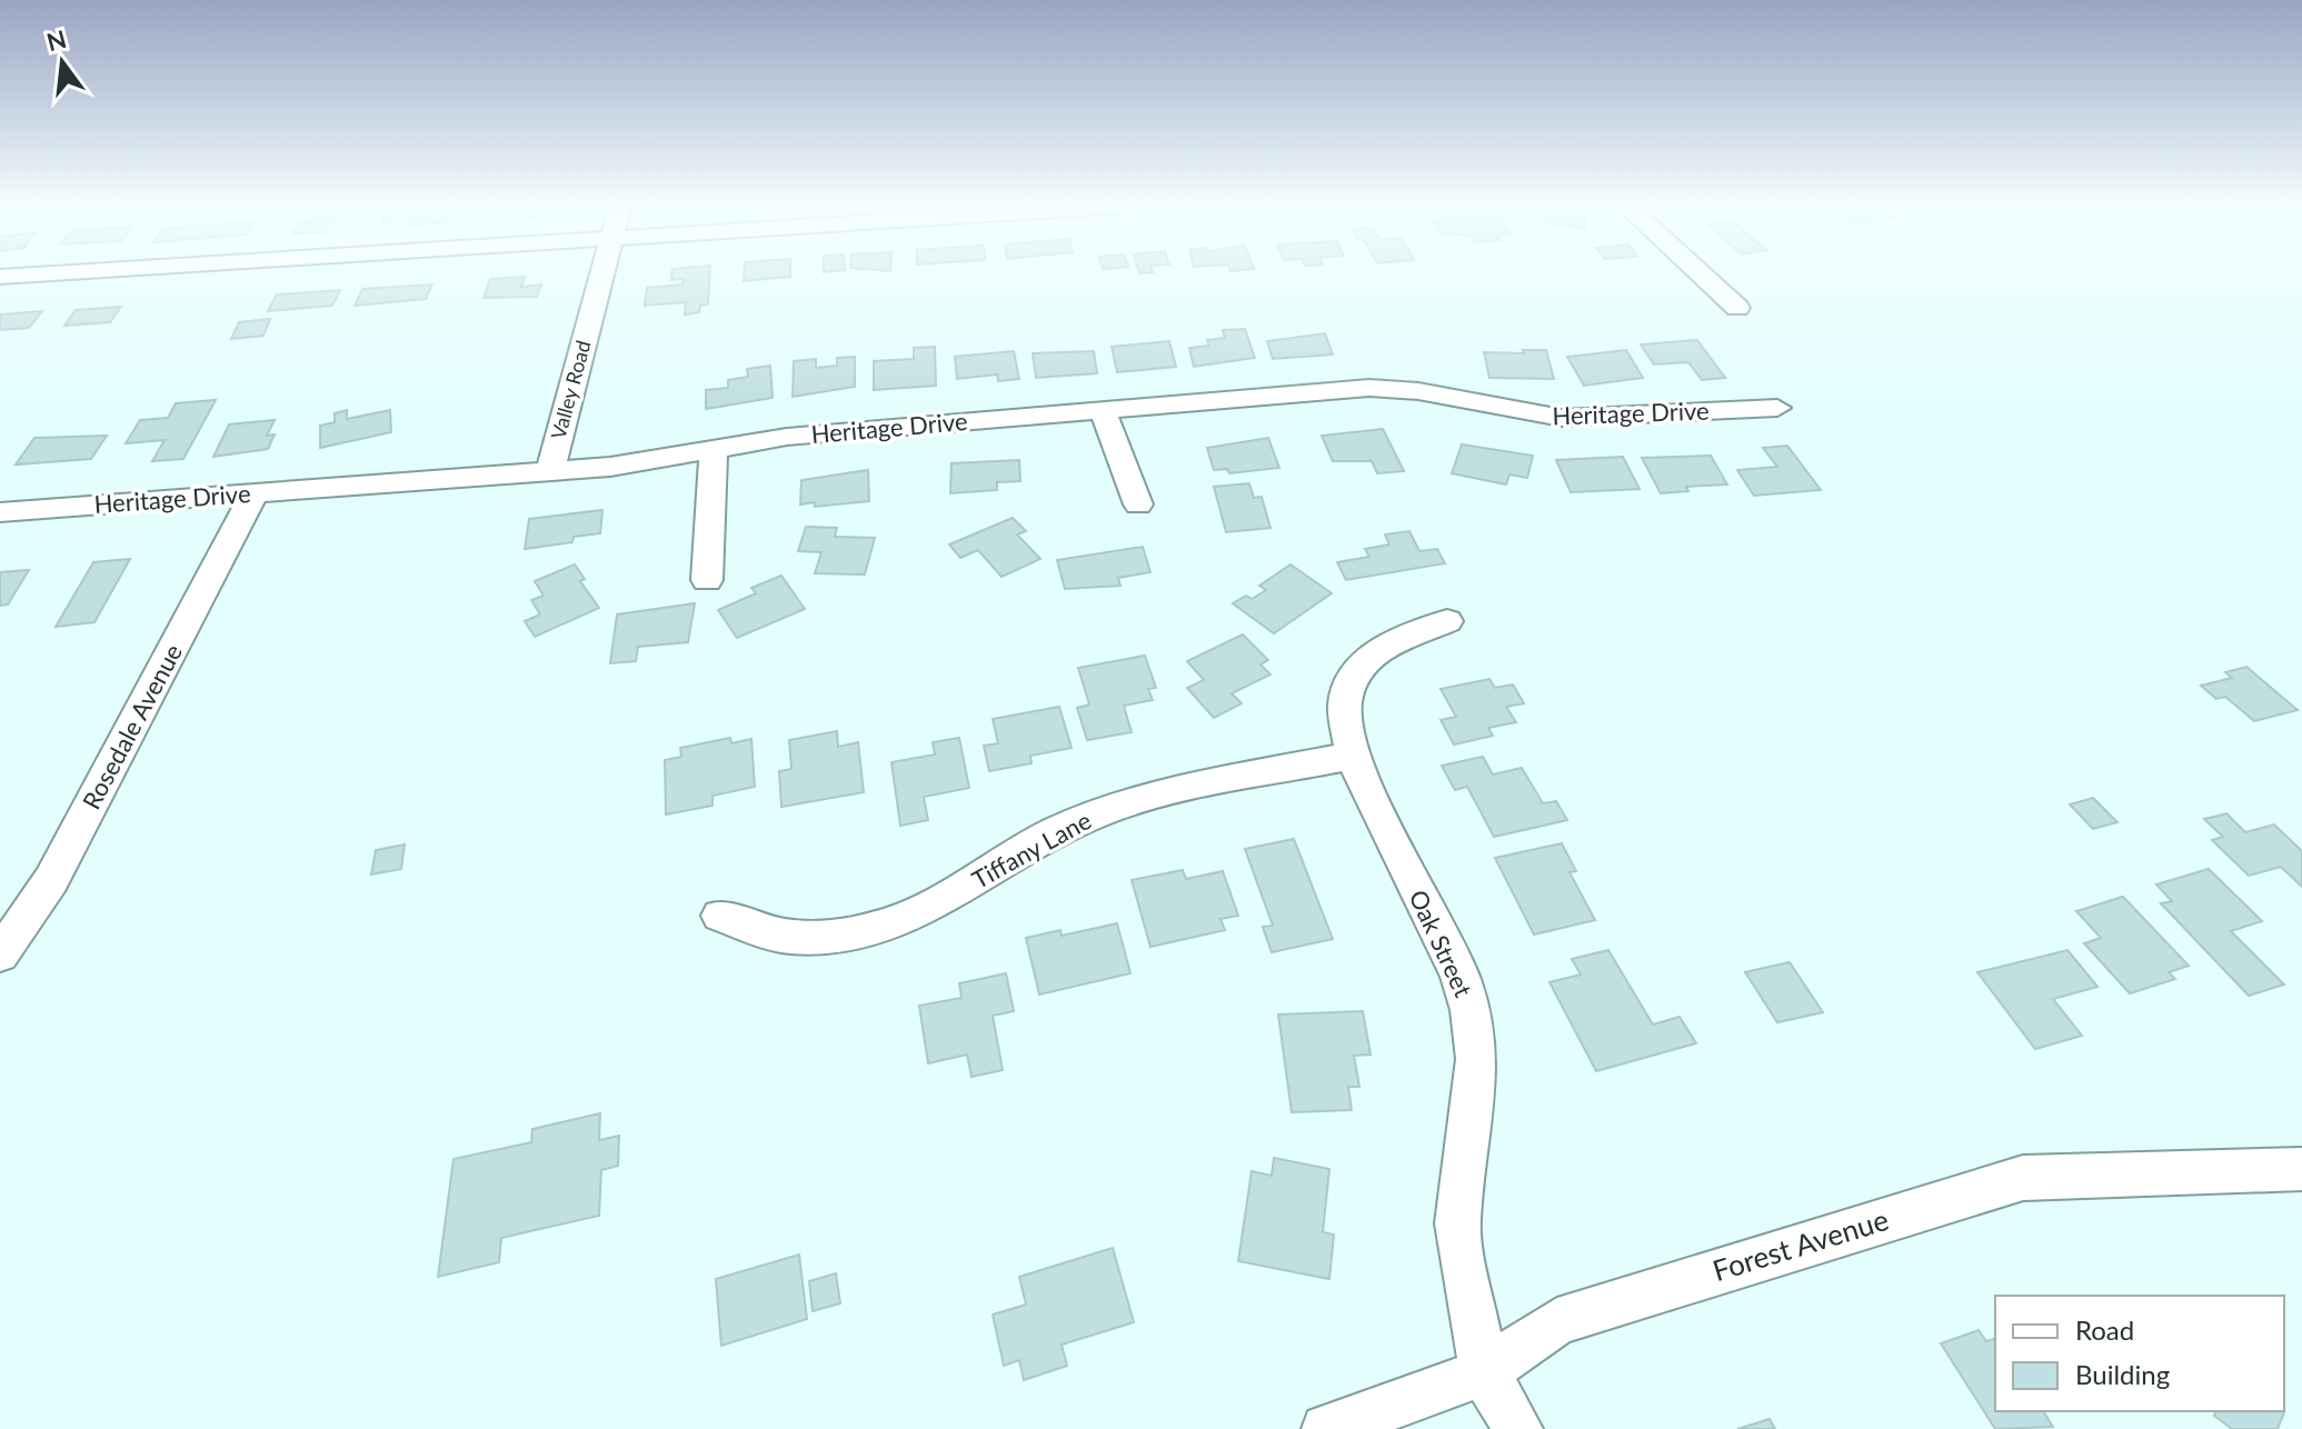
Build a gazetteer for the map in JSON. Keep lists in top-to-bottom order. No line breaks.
{"streets":{"street":["Valley Road","Heritage Drive","Rosedale Avenue","Tiffany Lane","Oak Street","Forest Avenue"]},"crossings":[["Valley Road","Heritage Drive"],["Heritage Drive","Rosedale Avenue"],["Tiffany Lane","Oak Street"],["Oak Street","Forest Avenue"]],"legend":["Road","Building"],"north":"top"}
